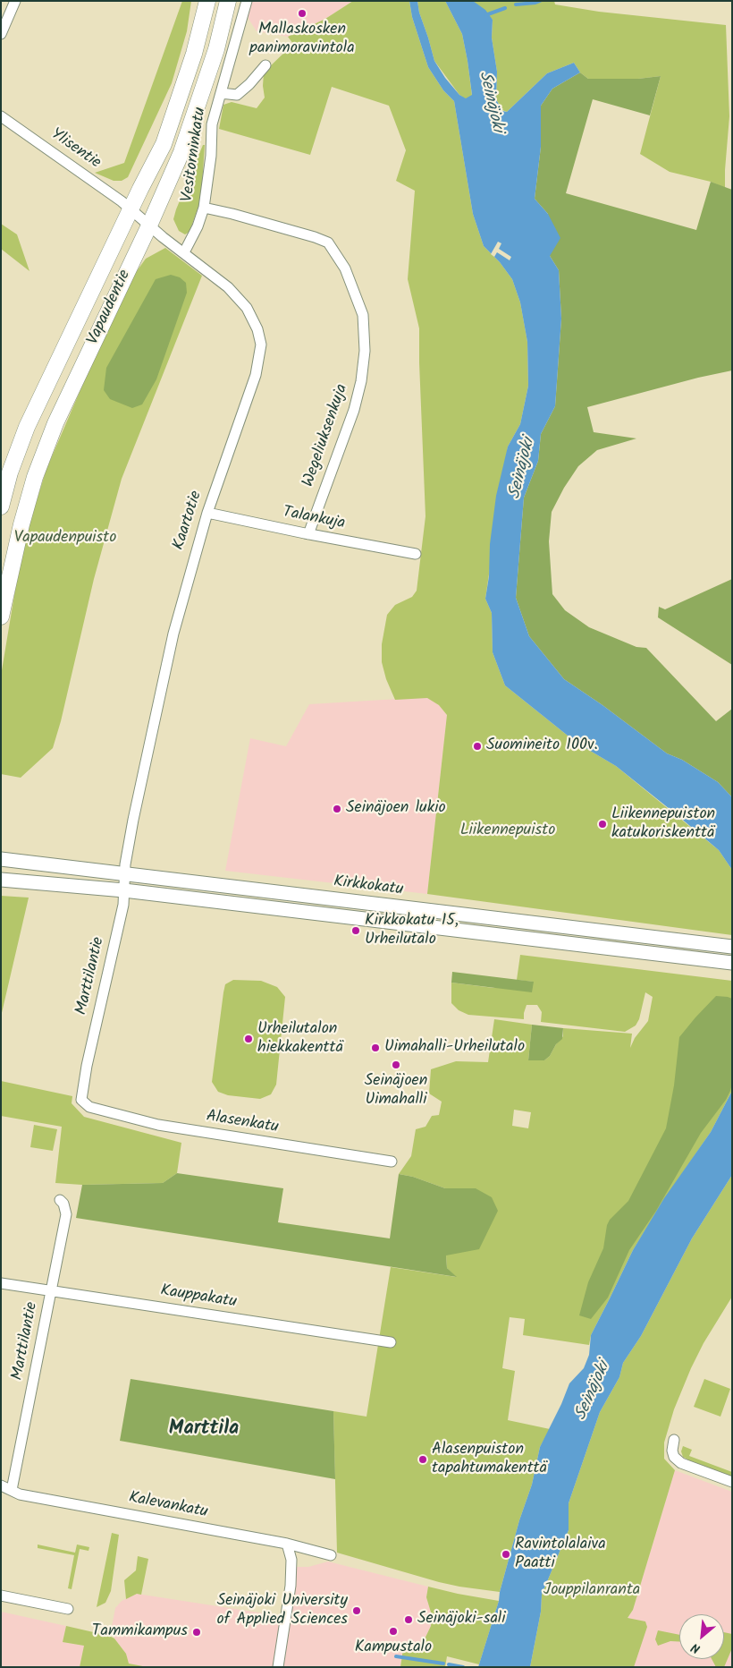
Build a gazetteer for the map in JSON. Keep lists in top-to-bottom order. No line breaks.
{"streets":{"main road":["Vapaudentie","Kirkkokatu"],"street":["Ylisentie","Vesitorninkatu","Wegeliuksenkuja","Talankuja","Kaartotie","Marttilantie","Alasenkatu","Kauppakatu","Kalevankatu"]},"crossings":[["Ylisentie","Vapaudentie"],["Ylisentie","Kaartotie"],["Vesitorninkatu","Wegeliuksenkuja"],["Vesitorninkatu","Kaartotie"],["Vapaudentie","Kaartotie"],["Wegeliuksenkuja","Talankuja"],["Talankuja","Kaartotie"],["Kaartotie","Kirkkokatu"],["Kaartotie","Marttilantie"],["Kirkkokatu","Marttilantie"],["Marttilantie","Alasenkatu"],["Marttilantie","Kauppakatu"],["Marttilantie","Kalevankatu"]],"districts":["Marttila"],"water":["Seinäjoki"],"parks":["Vapaudenpuisto","Liikennepuisto","Jouppilanranta"],"places":["Mallaskosken panimoravintola","Suomineito 100v.","Seinäjoen lukio","Liikennepuiston katukoriskenttä","Kirkkokatu 15, Urheilutalo","Urheilutalon hiekkakenttä","Uimahalli-Urheilutalo","Seinäjoen Uimahalli","Alasenpuiston tapahtumakenttä","Ravintolalaiva Paatti","Seinäjoki University of Applied Sciences","Seinäjoki-sali","Kampustalo","Tammikampus"],"north":"bottom left"}
